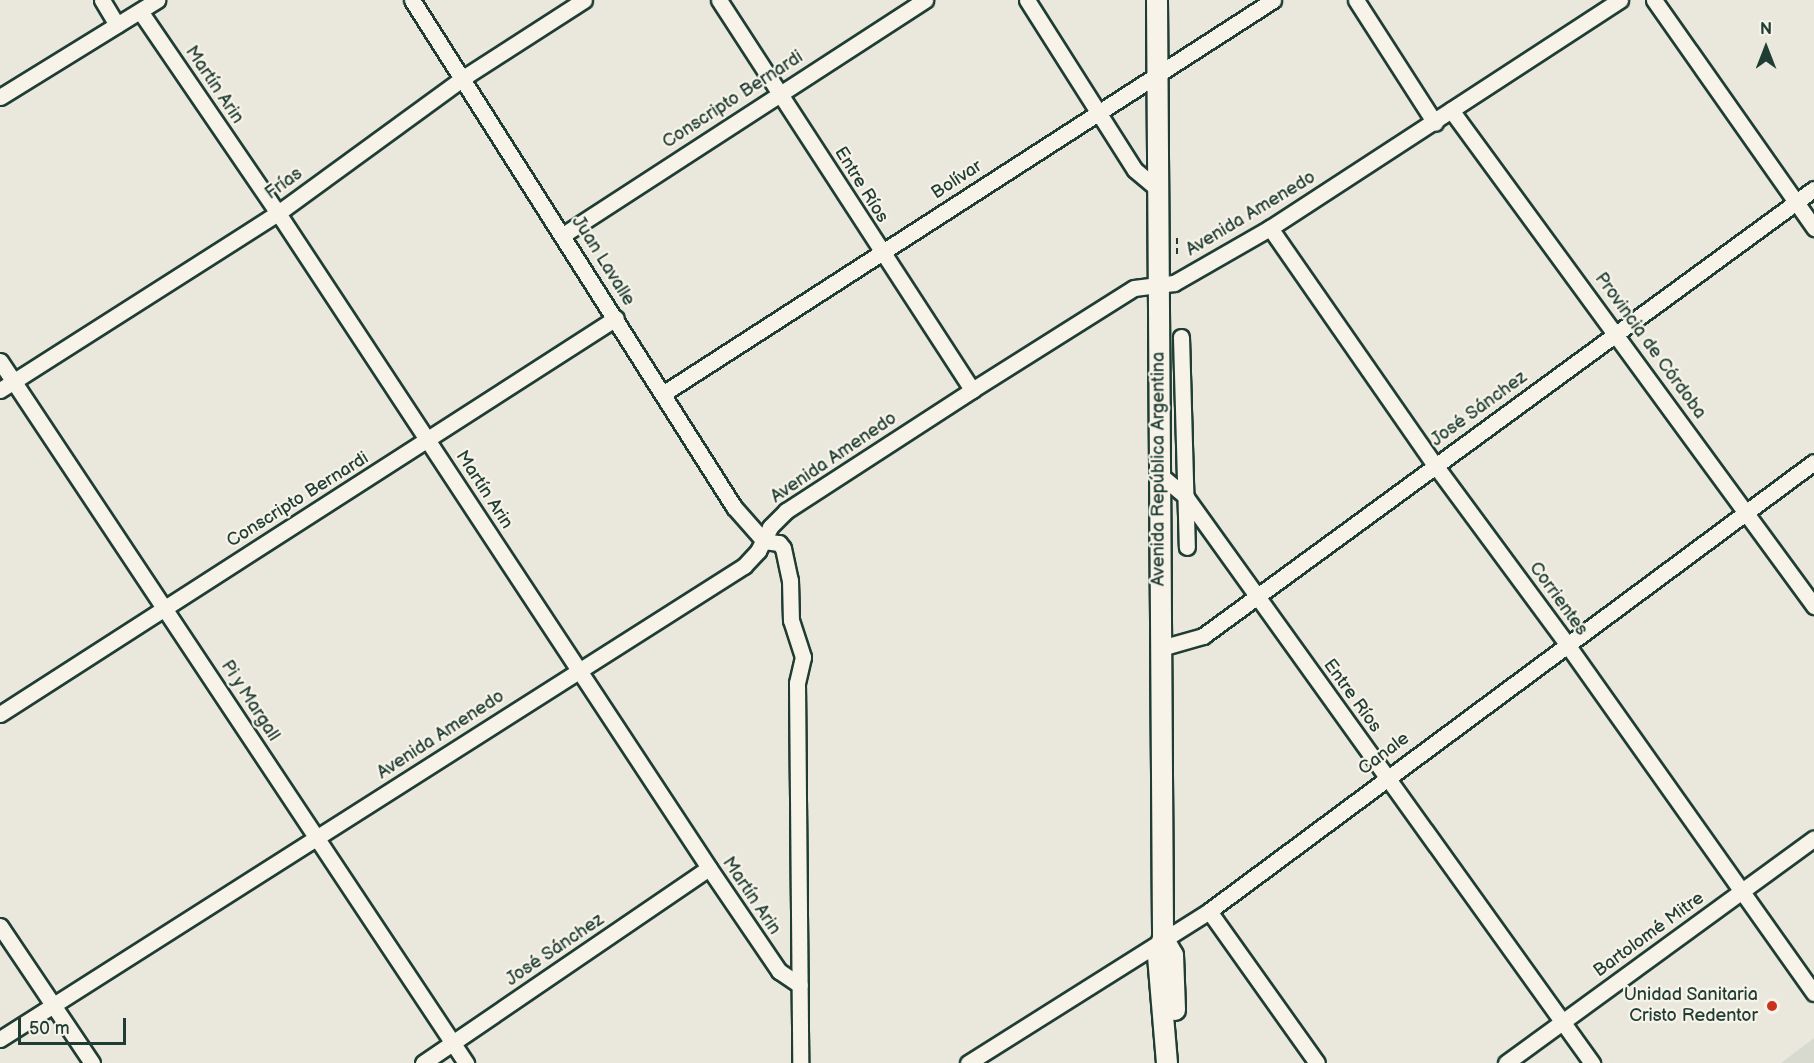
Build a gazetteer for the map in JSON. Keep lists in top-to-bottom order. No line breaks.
{"streets":{"main road":["Avenida República Argentina"],"street":["Martín Arin","Conscripto Bernardi","Bolívar","Frías","Entre Ríos","Avenida Amenedo","Juan Lavalle","Provincia de Córdoba","José Sánchez","Corrientes","Pi y Margall","Canale","Bartolomé Mitre"]},"crossings":[["Martín Arin","Conscripto Bernardi"],["Martín Arin","Frías"],["Martín Arin","Avenida Amenedo"],["Martín Arin","Juan Lavalle"],["Martín Arin","José Sánchez"],["Conscripto Bernardi","Entre Ríos"],["Conscripto Bernardi","Juan Lavalle"],["Conscripto Bernardi","Pi y Margall"],["Bolívar","Entre Ríos"],["Bolívar","Juan Lavalle"],["Bolívar","Avenida República Argentina"],["Frías","Juan Lavalle"],["Frías","Pi y Margall"],["Entre Ríos","Avenida Amenedo"],["Entre Ríos","José Sánchez"],["Entre Ríos","Avenida República Argentina"],["Entre Ríos","Canale"],["Entre Ríos","Bartolomé Mitre"],["Avenida Amenedo","Juan Lavalle"],["Avenida Amenedo","Provincia de Córdoba"],["Avenida Amenedo","Avenida República Argentina"],["Avenida Amenedo","Corrientes"],["Avenida Amenedo","Pi y Margall"],["Provincia de Córdoba","José Sánchez"],["Provincia de Córdoba","Canale"],["José Sánchez","Avenida República Argentina"],["José Sánchez","Corrientes"],["José Sánchez","Pi y Margall"],["Avenida República Argentina","Canale"],["Corrientes","Canale"],["Corrientes","Bartolomé Mitre"]],"places":["Unidad Sanitaria Cristo Redentor"],"scale_bar":"50 m","north":"top"}
